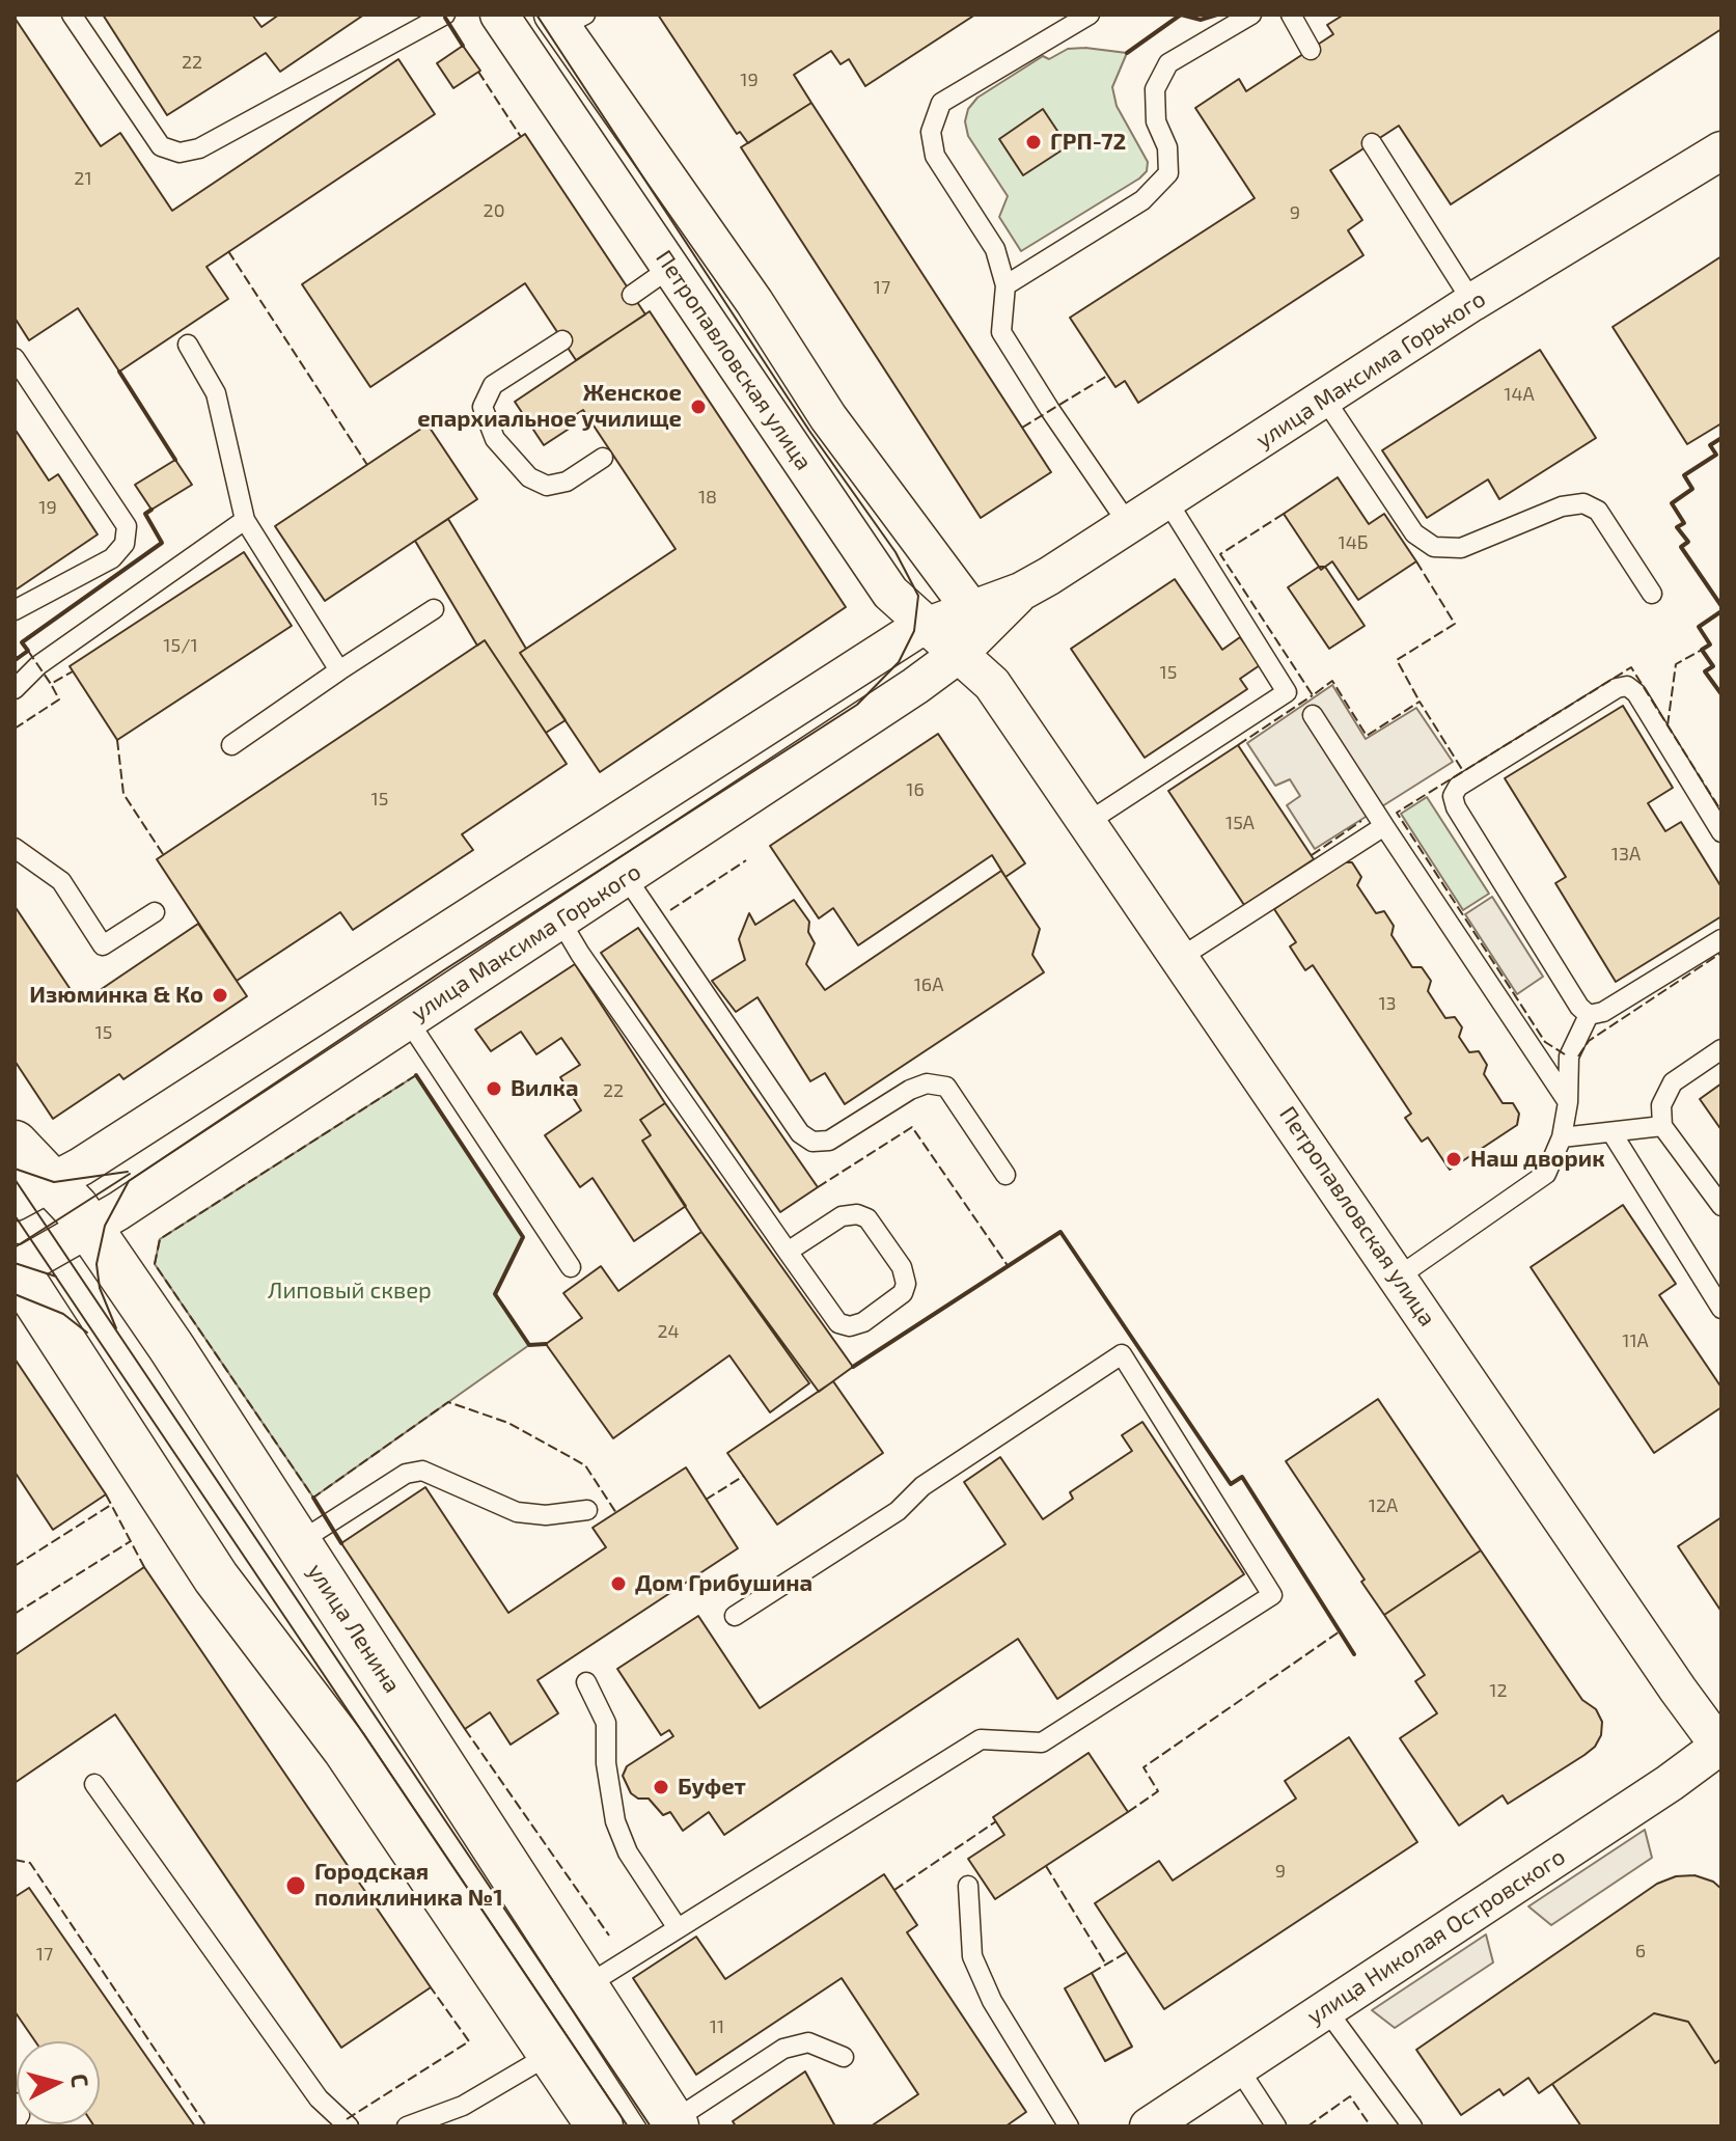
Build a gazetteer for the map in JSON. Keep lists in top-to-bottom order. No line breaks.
{"streets":{"main road":["улица Ленина"],"street":["Петропавловская улица","улица Максима Горького","улица Николая Островского"]},"crossings":[["Петропавловская улица","улица Максима Горького"],["Петропавловская улица","улица Николая Островского"],["улица Максима Горького","улица Ленина"]],"parks":["Липовый сквер"],"places":["ГРП-72","Женское епархиальное училище","Изюминка & Ко","Вилка","Наш дворик","Дом Грибушина","Буфет","Городская поликлиника №1"],"house_numbers":["22","19","21","20","9","17","14А","18","19","14Б","15/1","15","16","15","15А","13А","16А","13","15","22","24","11А","12А","12","9","6","17","11"],"north":"right"}
